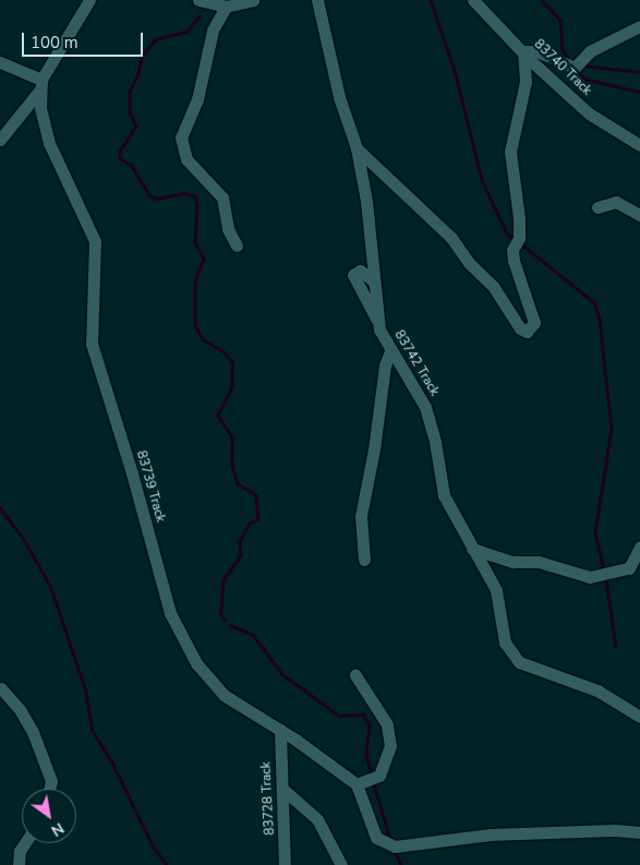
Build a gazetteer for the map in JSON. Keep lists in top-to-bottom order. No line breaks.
{"streets":{"street":["83740 Track","83742 Track","83739 Track","83728 Track"]},"crossings":[["83739 Track","83728 Track"]],"scale_bar":"100 m","north":"bottom right"}
